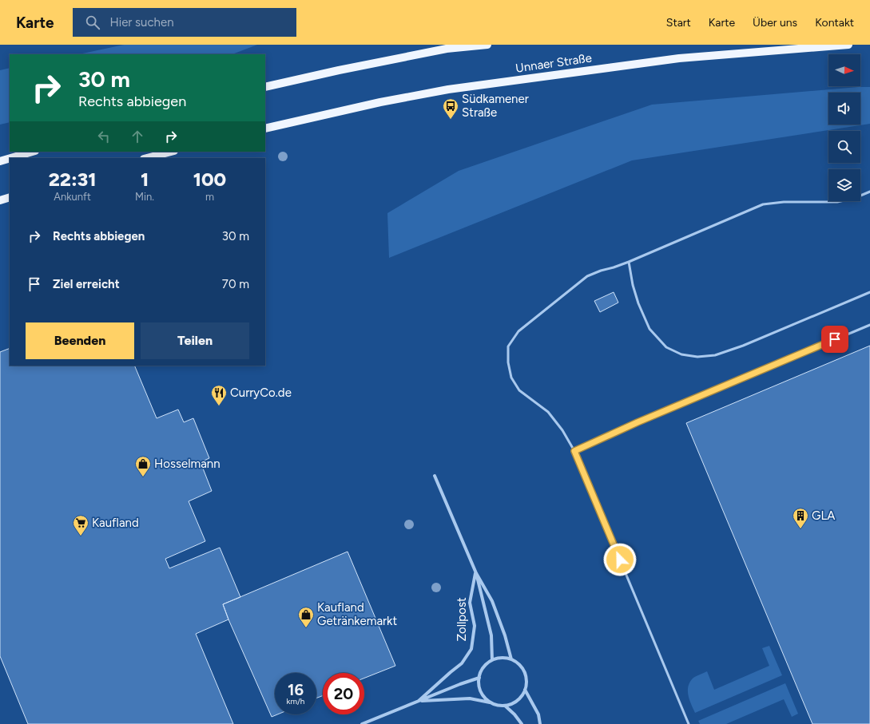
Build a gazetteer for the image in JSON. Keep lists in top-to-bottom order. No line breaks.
{"streets":{"main road":["Unnaer Straße"],"street":["Zollpost"]},"places":{"bus stop":["Südkamener Straße"],"restaurant":["CurryCo.de"],"shop":["Hosselmann","Kaufland Getränkemarkt"],"building":["GLA"],"supermarket":["Kaufland"]},"north":"right","page":{"header":"Karte","search":"Hier suchen","nav":["Start","Karte","Über uns","Kontakt"],"turn":["30 m","Rechts abbiegen"],"eta":["22:31","Ankunft","1","Min.","100","m"],"list":[{"name":"Rechts abbiegen","value":"30 m"},{"name":"Ziel erreicht","value":"70 m"}],"buttons":["Beenden","Teilen"],"speed":"16 km/h","limit":"20"}}
